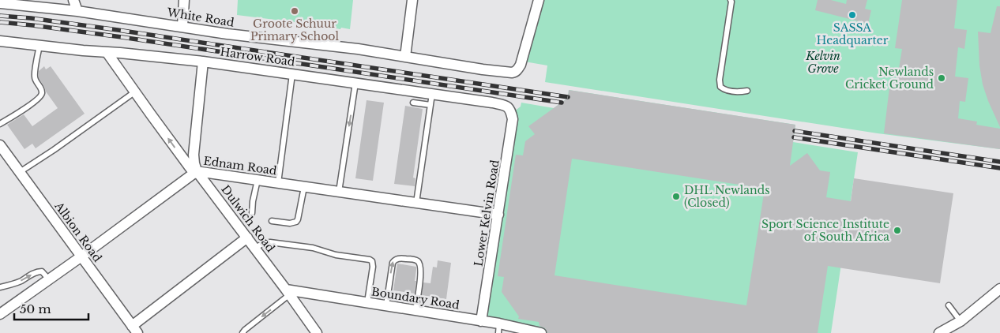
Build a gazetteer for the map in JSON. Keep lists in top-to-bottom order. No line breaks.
{"streets":{"street":["White Road","Harrow Road","Ednam Road","Lower Kelvin Road","Dulwich Road","Albion Road","Boundary Road"]},"crossings":[["Harrow Road","Lower Kelvin Road"],["Harrow Road","Dulwich Road"],["Ednam Road","Lower Kelvin Road"],["Ednam Road","Dulwich Road"],["Ednam Road","Albion Road"],["Lower Kelvin Road","Boundary Road"],["Dulwich Road","Boundary Road"]],"parks":["Kelvin Grove"],"places":["Groote Schuur Primary School","SASSA Headquarter","Newlands Cricket Ground","DHL Newlands (Closed)","Sport Science Institute of South Africa"],"scale_bar":"50 m"}
